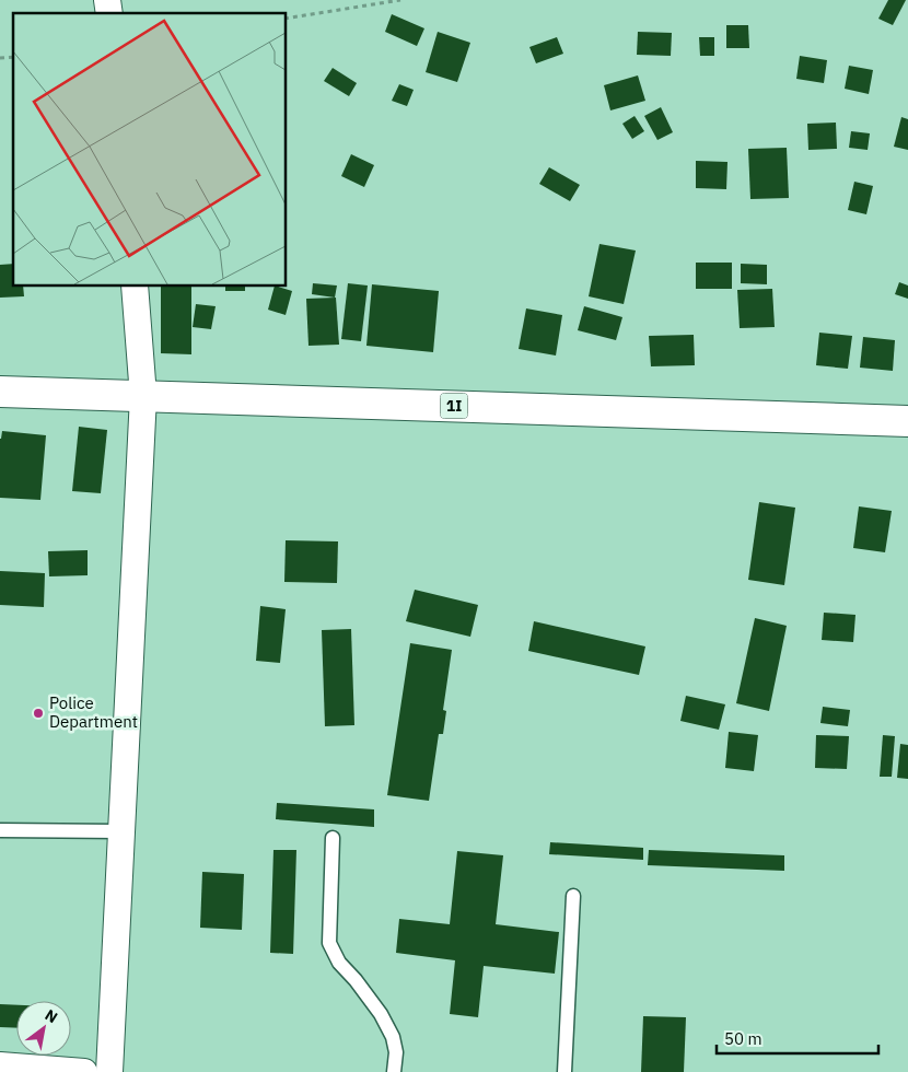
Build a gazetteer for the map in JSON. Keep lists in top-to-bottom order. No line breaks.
{"streets":{"highway":["1I"]},"places":["Police Department"],"scale_bar":"50 m","north":"top right"}
